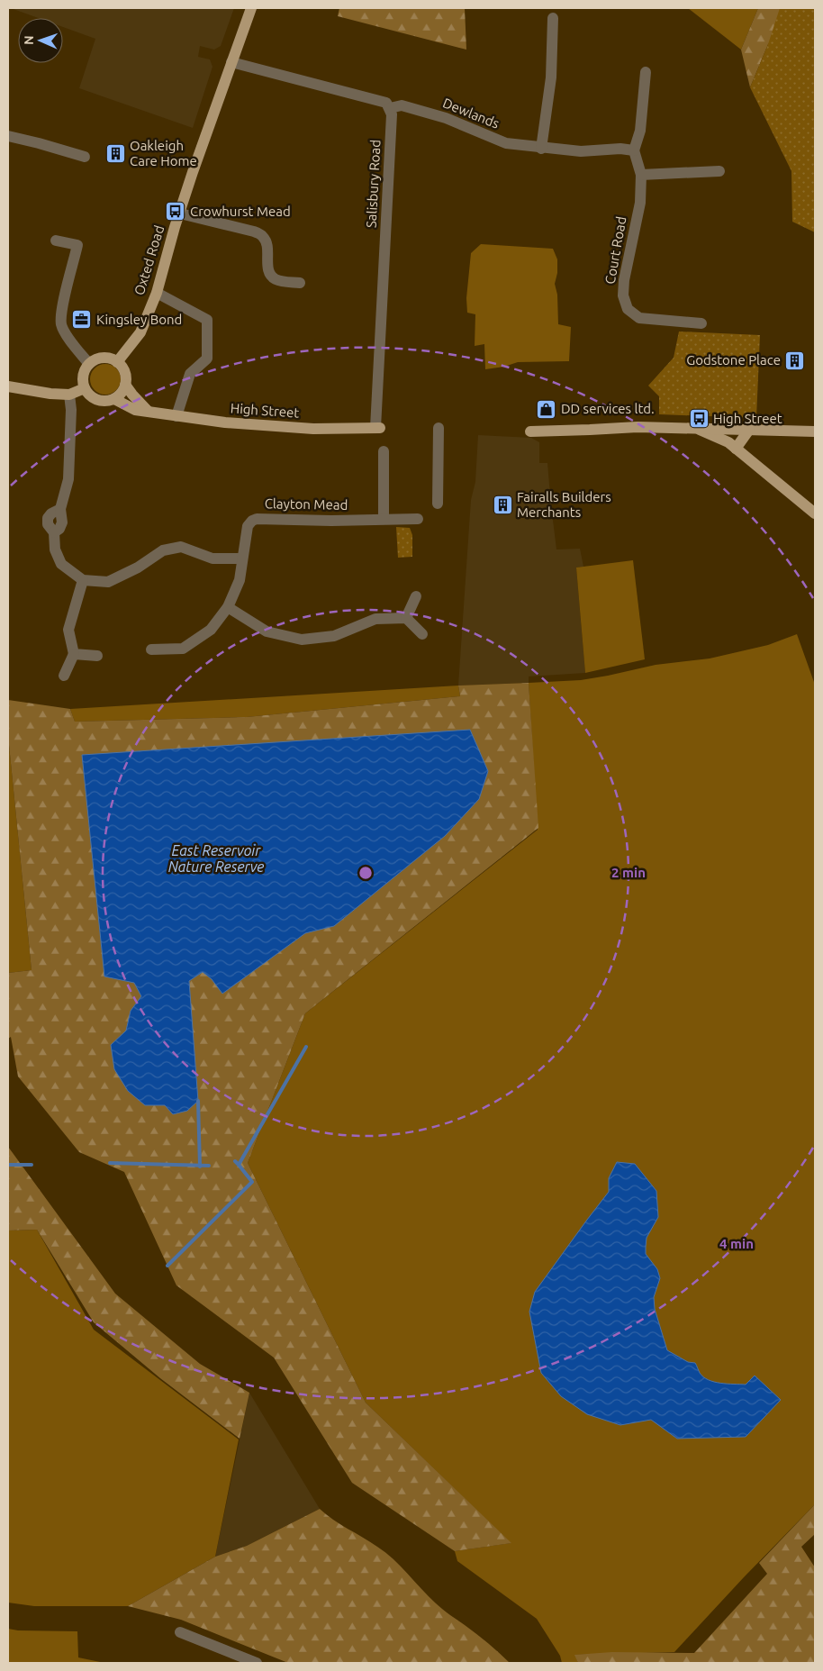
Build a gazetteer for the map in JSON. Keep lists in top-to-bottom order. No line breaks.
{"streets":{"main road":["Oxted Road","High Street"],"street":["Dewlands","Salisbury Road","Court Road","Clayton Mead"]},"crossings":[["Dewlands","Salisbury Road"],["Salisbury Road","High Street"],["Oxted Road","High Street"]],"water":["East Reservoir Nature Reserve"],"places":{"building":["Oakleigh Care Home","Godstone Place","Fairalls Builders Merchants"],"bus stop":["Crowhurst Mead","High Street"],"office":["Kingsley Bond"],"shop":["DD services ltd."]},"north":"left","rings":["2 min","4 min"]}
